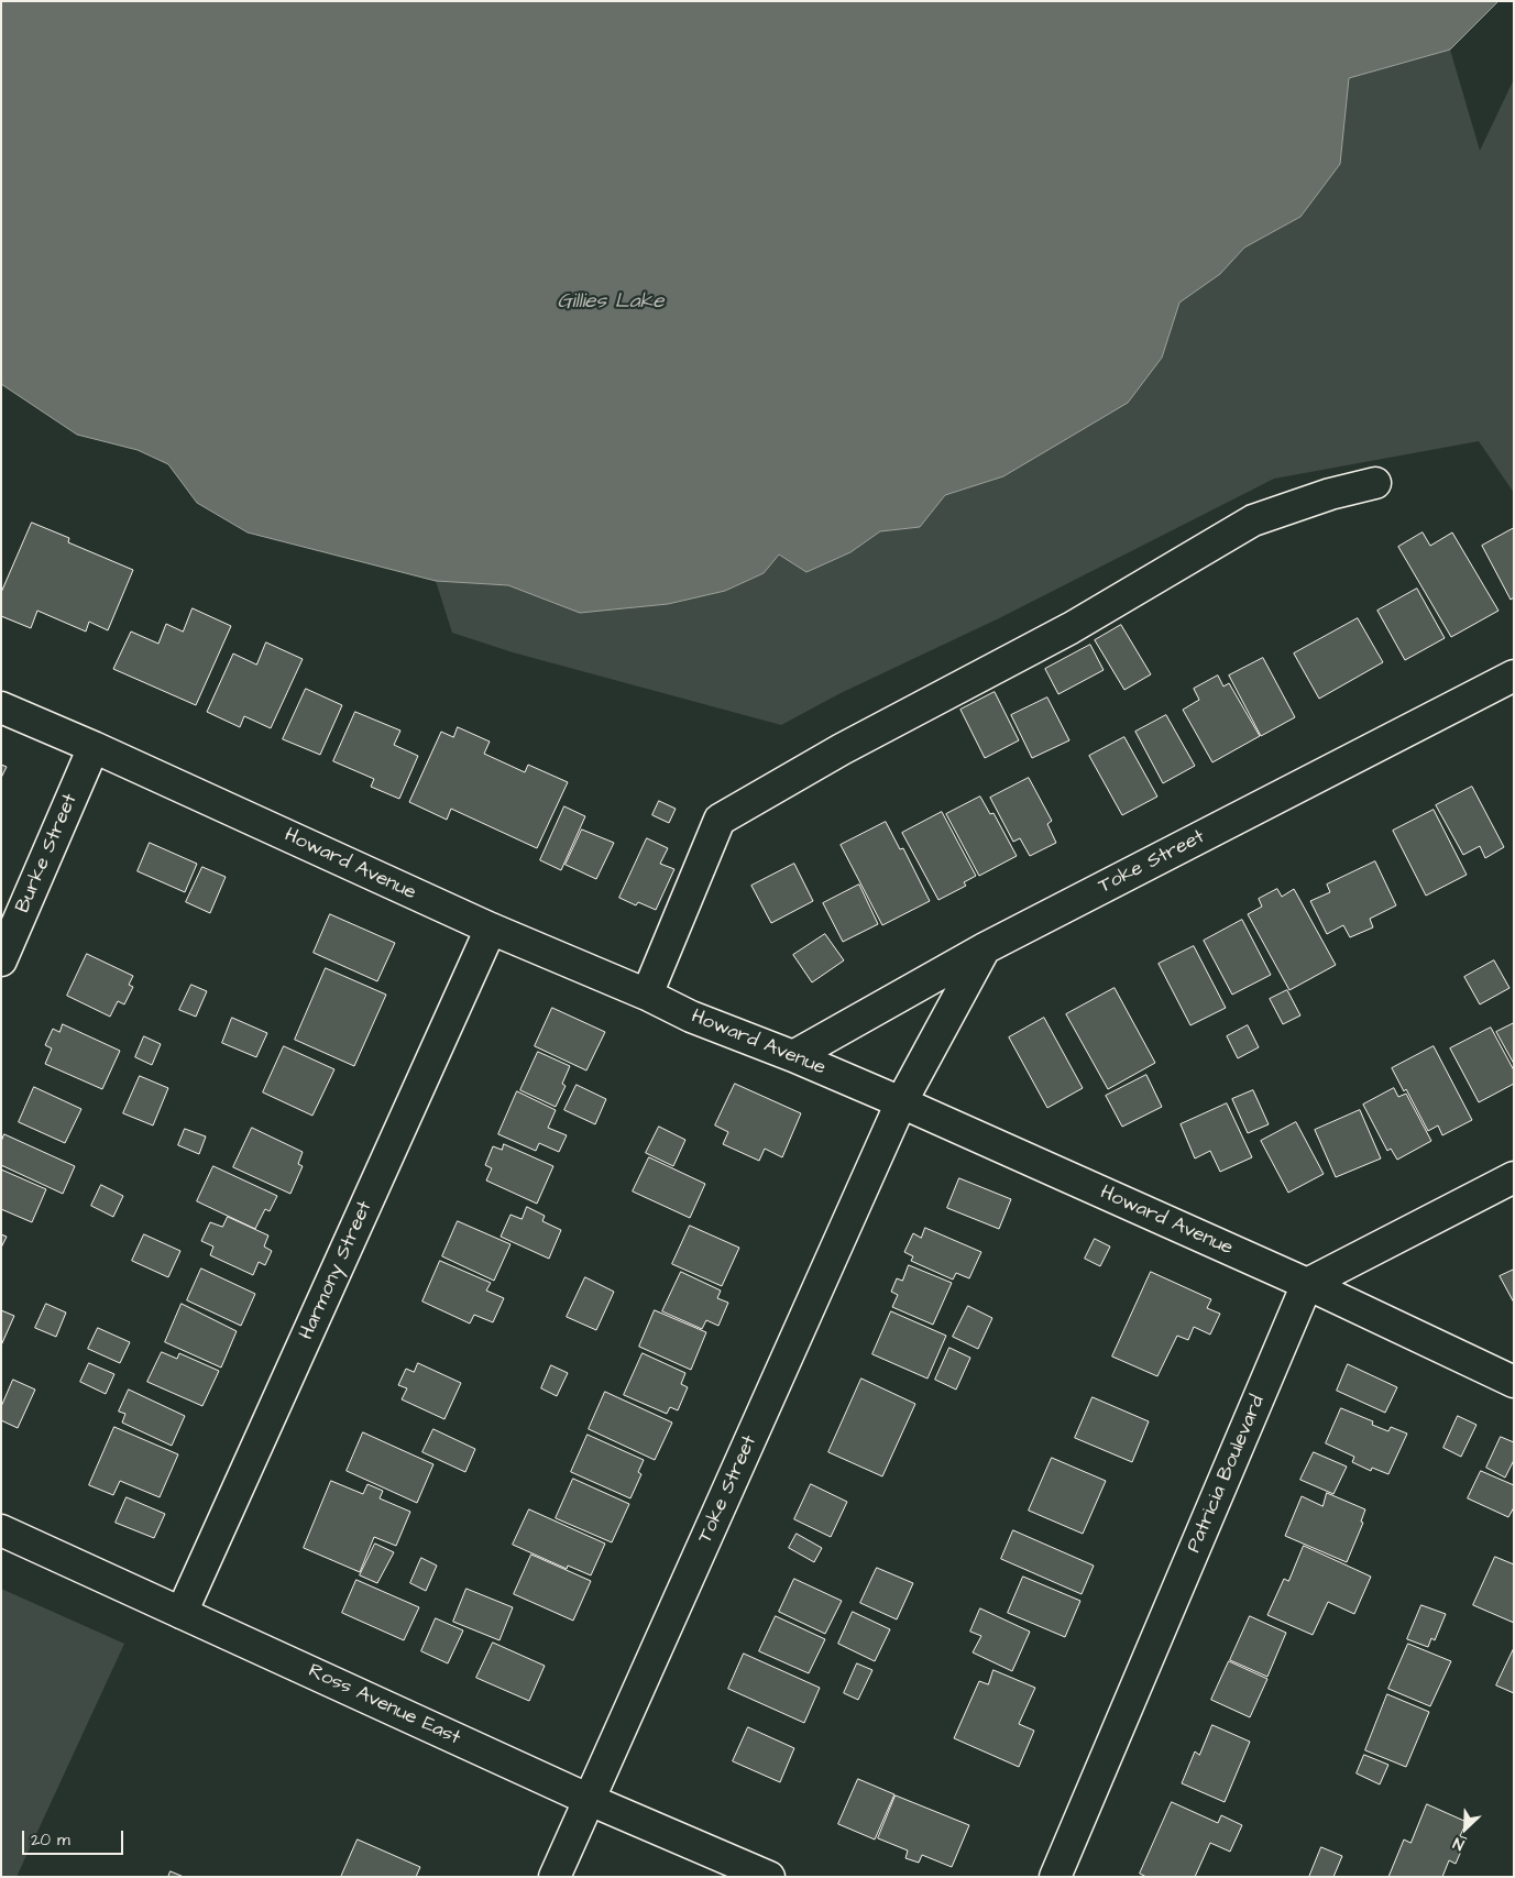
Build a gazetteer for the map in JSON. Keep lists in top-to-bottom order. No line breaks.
{"streets":{"street":["Burke Street","Toke Street","Howard Avenue","Harmony Street","Patricia Boulevard","Ross Avenue East"]},"crossings":[["Burke Street","Howard Avenue"],["Toke Street","Howard Avenue"],["Toke Street","Ross Avenue East"],["Howard Avenue","Harmony Street"],["Howard Avenue","Patricia Boulevard"],["Harmony Street","Ross Avenue East"]],"water":["Gillies Lake"],"scale_bar":"20 m","north":"bottom left"}
